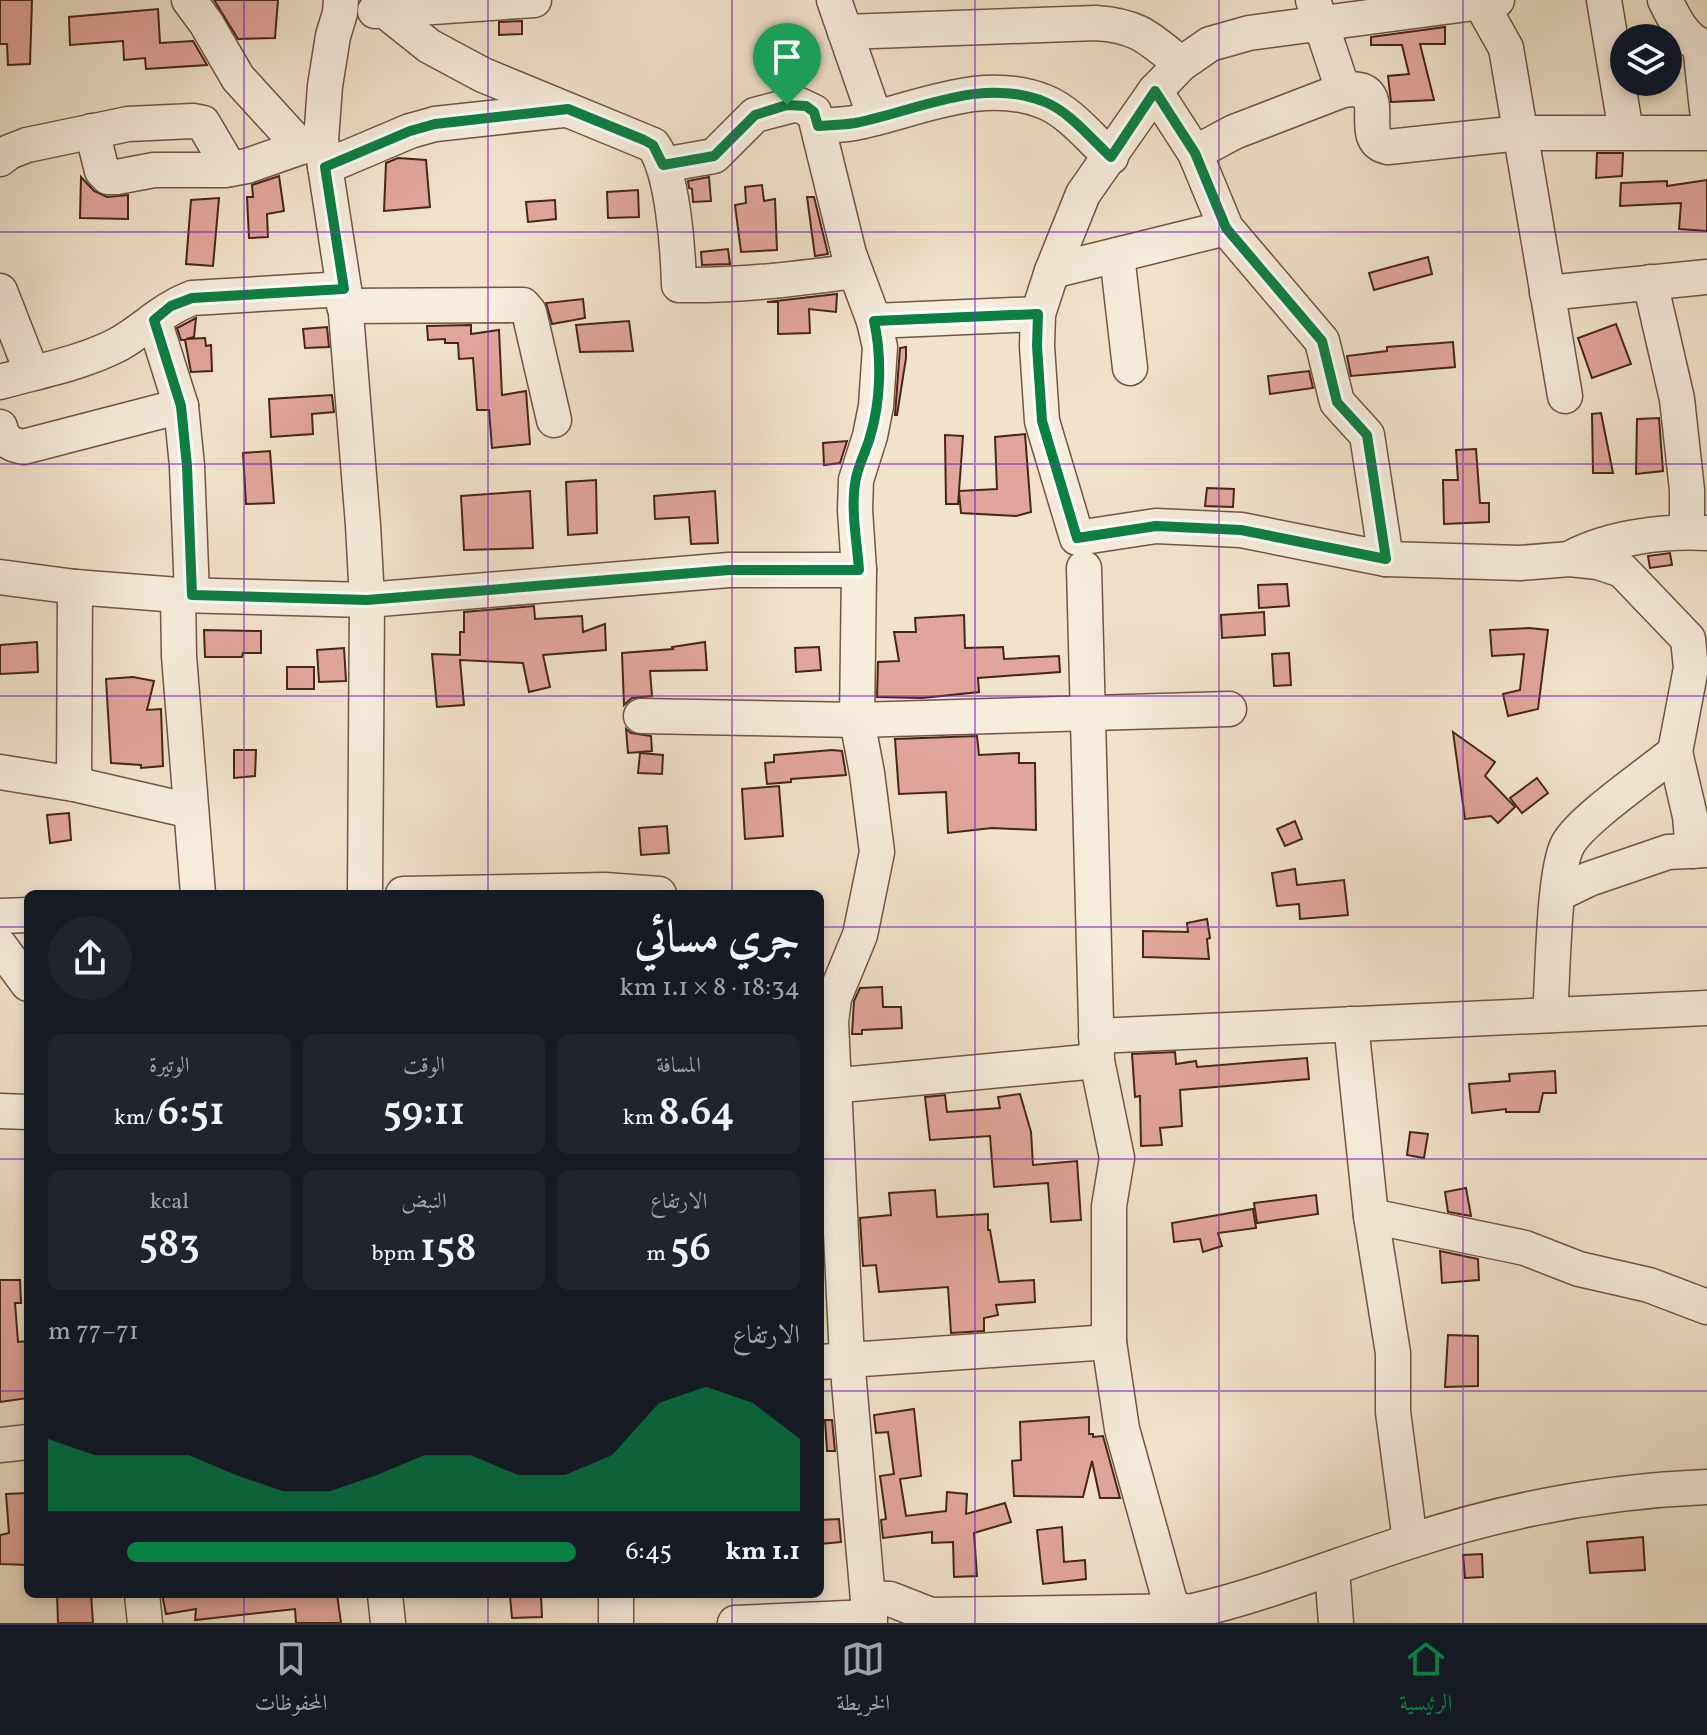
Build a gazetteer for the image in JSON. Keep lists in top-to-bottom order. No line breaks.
{"page":{"heading":["جري مسائي","18:34 · 8 × 1.1 km"],"stats":[["المسافة","8.64 km"],["الوقت","59:11"],["الوتيرة","6:51 /km"],["الارتفاع","56 m"],["النبض","158 bpm"],["kcal","583"]],"chart":["الارتفاع","71–77 m"],"list":[{"name":"1.1 km","note":"6:45"}],"tabs":["الرئيسية","الخريطة","المحفوظات"]}}
